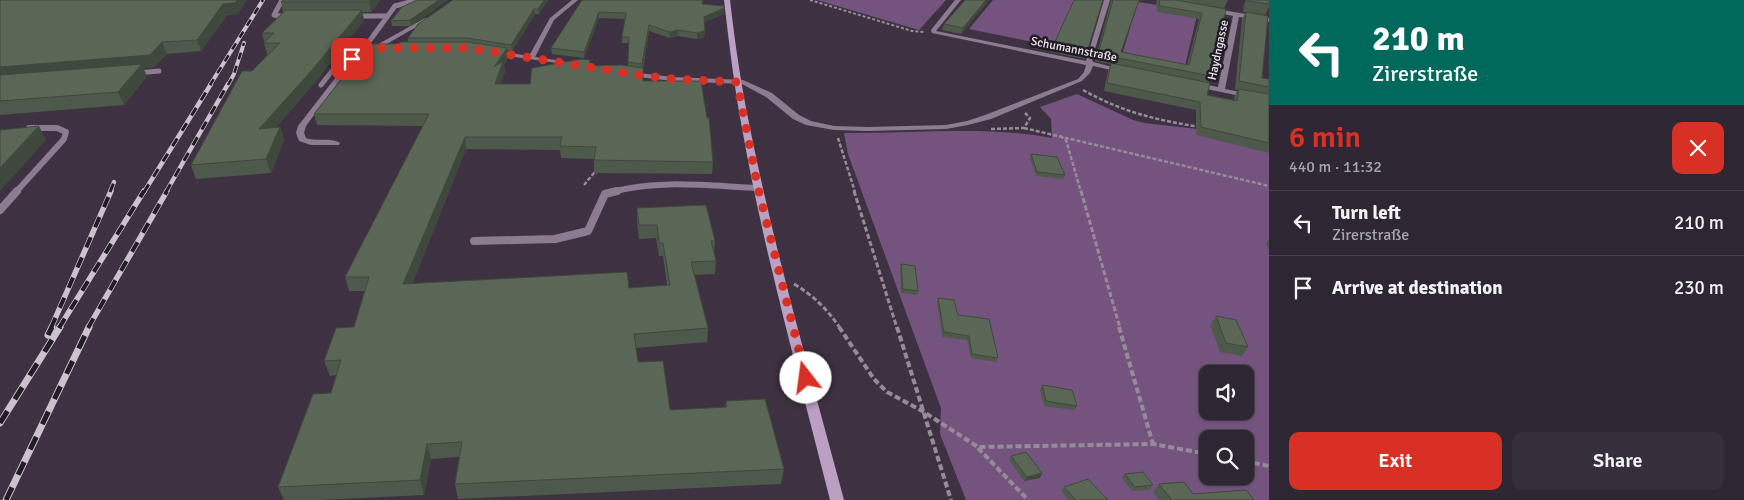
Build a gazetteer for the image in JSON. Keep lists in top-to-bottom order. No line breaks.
{"streets":{"street":["Schumannstraße","Haydngasse"]},"page":{"turn":["210 m","Zirerstraße"],"heading":["6 min","440 m · 11:32"],"list":[{"name":"Turn left","note":"Zirerstraße","value":"210 m"},{"name":"Arrive at destination","value":"230 m"}],"buttons":["Exit","Share"]}}
